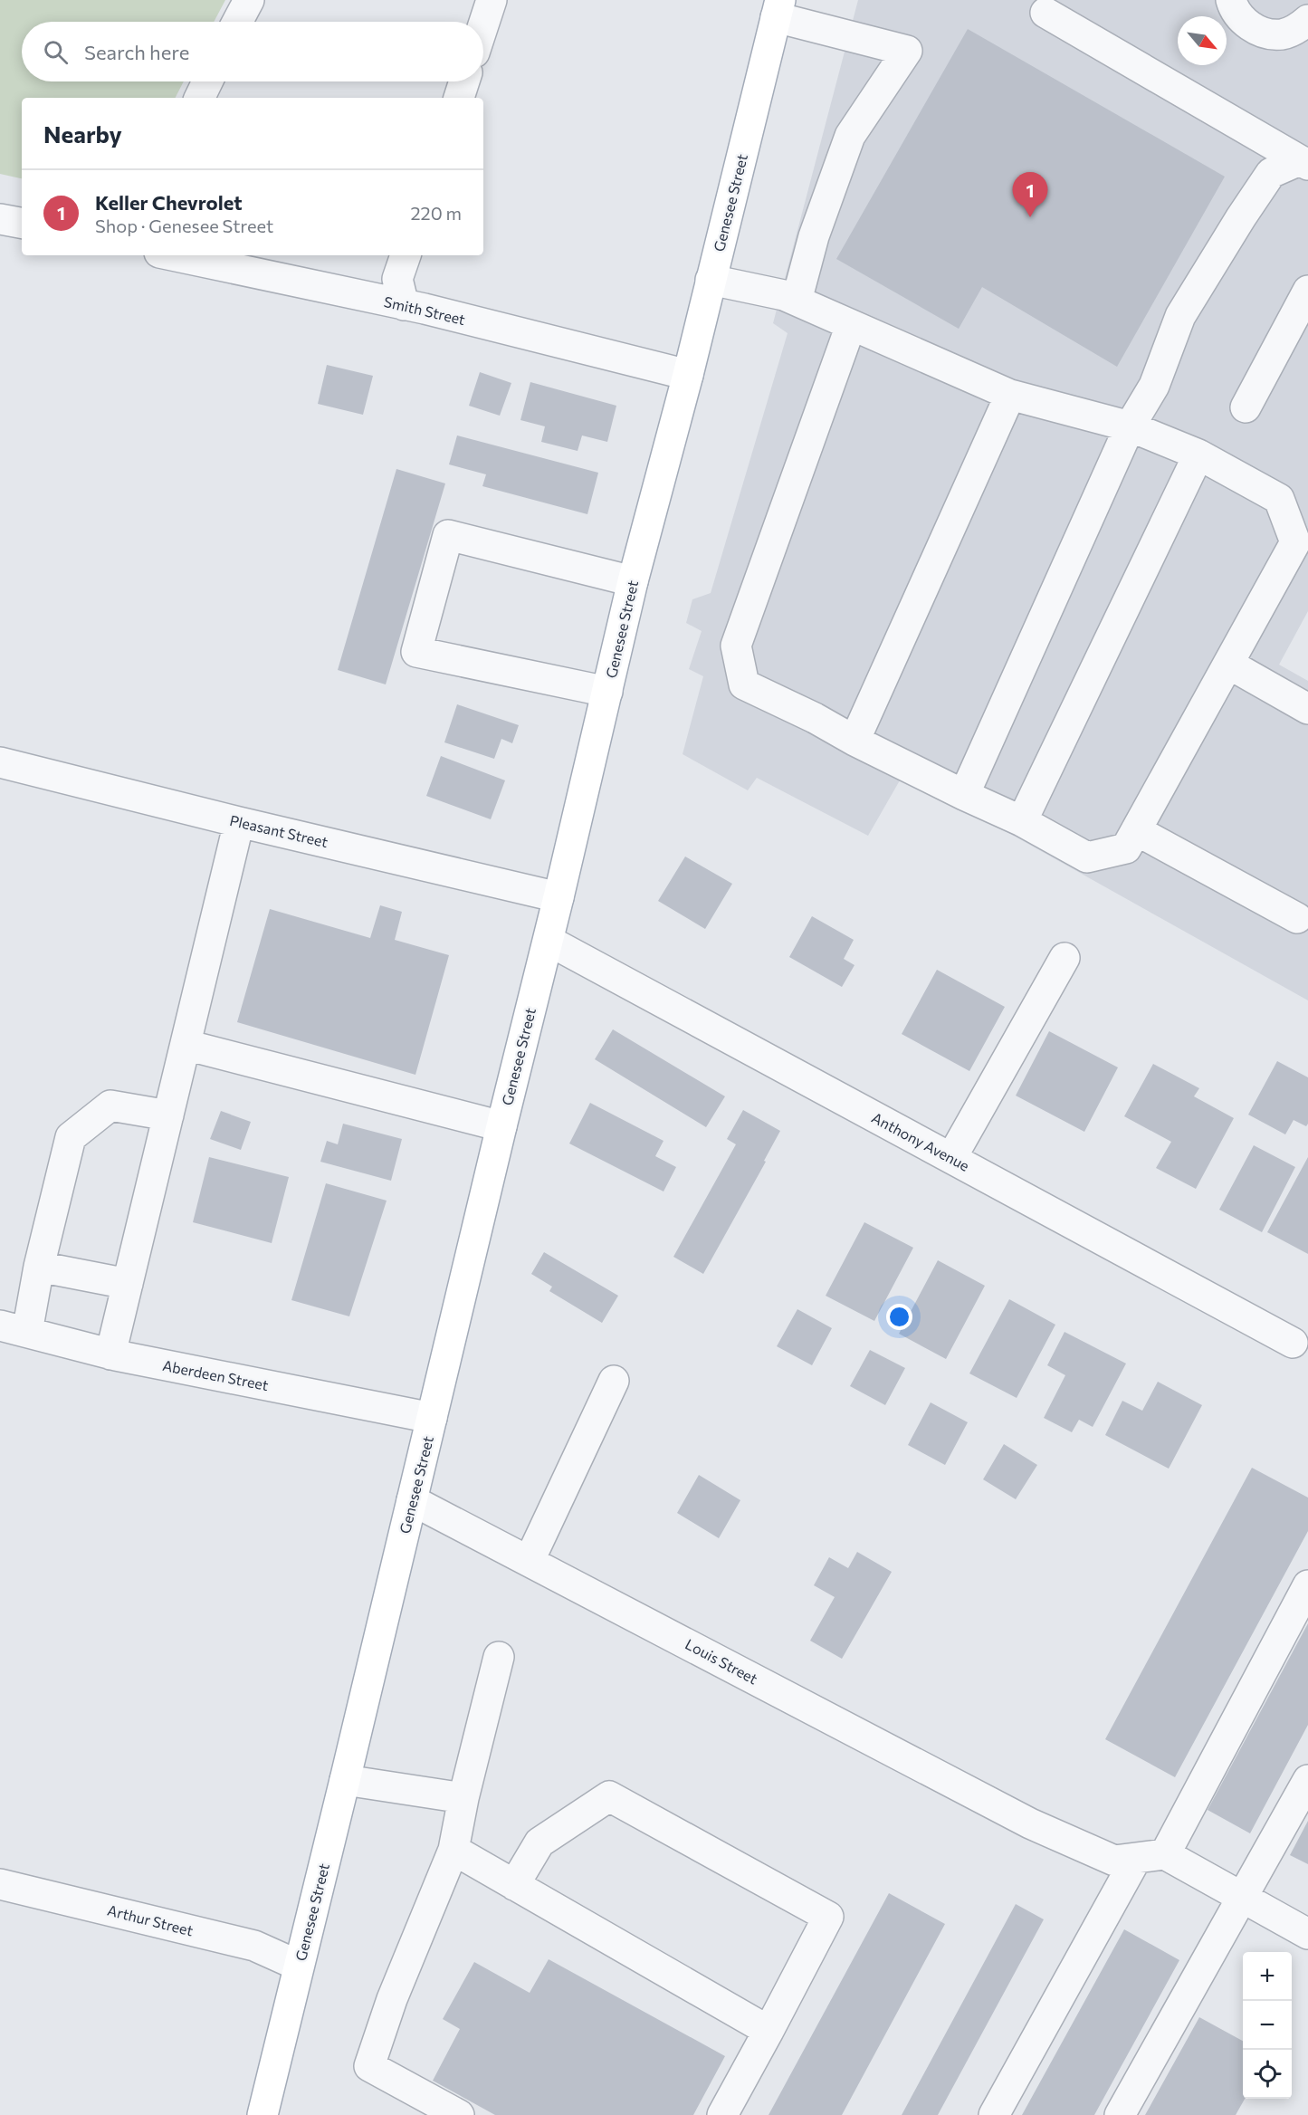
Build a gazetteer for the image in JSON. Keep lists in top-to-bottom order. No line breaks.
{"streets":{"main road":["Genesee Street"],"street":["Smith Street","Pleasant Street","Anthony Avenue","Aberdeen Street","Louis Street","Arthur Street"]},"crossings":[["Genesee Street","Smith Street"],["Genesee Street","Pleasant Street"],["Genesee Street","Anthony Avenue"],["Genesee Street","Aberdeen Street"],["Genesee Street","Louis Street"],["Genesee Street","Arthur Street"]],"north":"bottom right","page":{"search":"Search here","heading":"Nearby","list":[{"mark":"1","name":"Keller Chevrolet","note":"Shop · Genesee Street","value":"220 m"}],"pins":"1","map_buttons":["+","−"]}}
